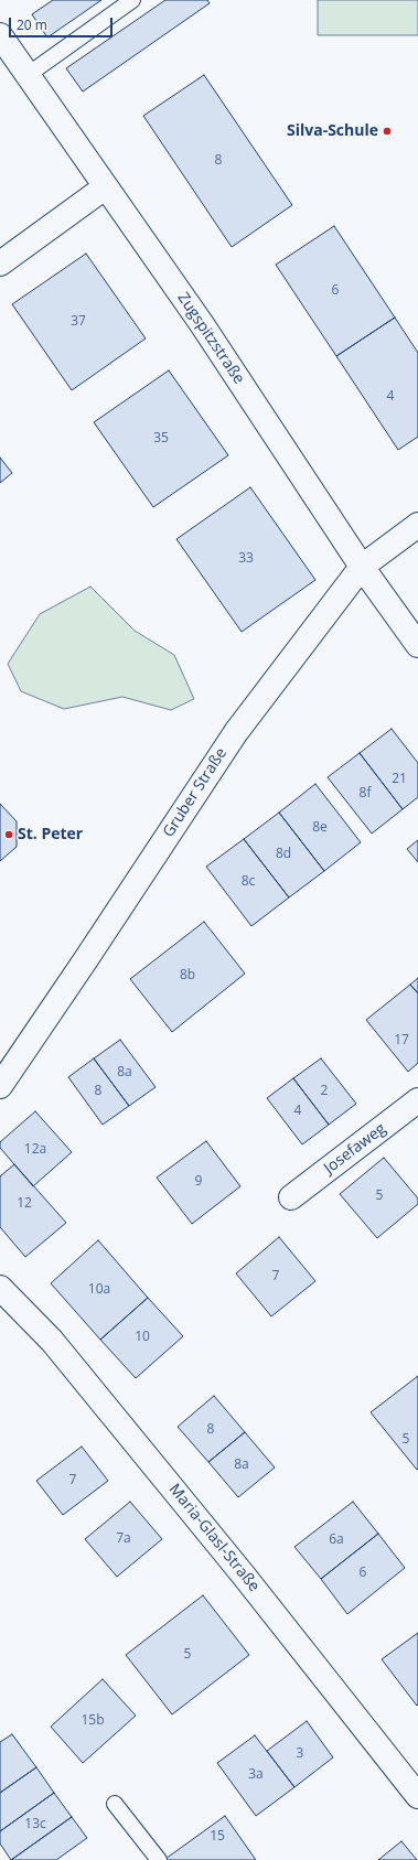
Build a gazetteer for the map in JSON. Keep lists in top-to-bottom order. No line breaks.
{"streets":{"street":["Zugspitzstraße","Gruber Straße","Josefaweg","Maria-Glasl-Straße"]},"crossings":[["Zugspitzstraße","Gruber Straße"]],"places":["Silva-Schule","St. Peter"],"house_numbers":["8","6","37","4","35","33","21","8f","8e","8d","8c","8b","17","8a","8","2","4","12a","9","5","12","7","10a","10","8","5","8a","7","7a","6a","6","5","15b","3","3a","13c","15"],"scale_bar":"20 m"}
